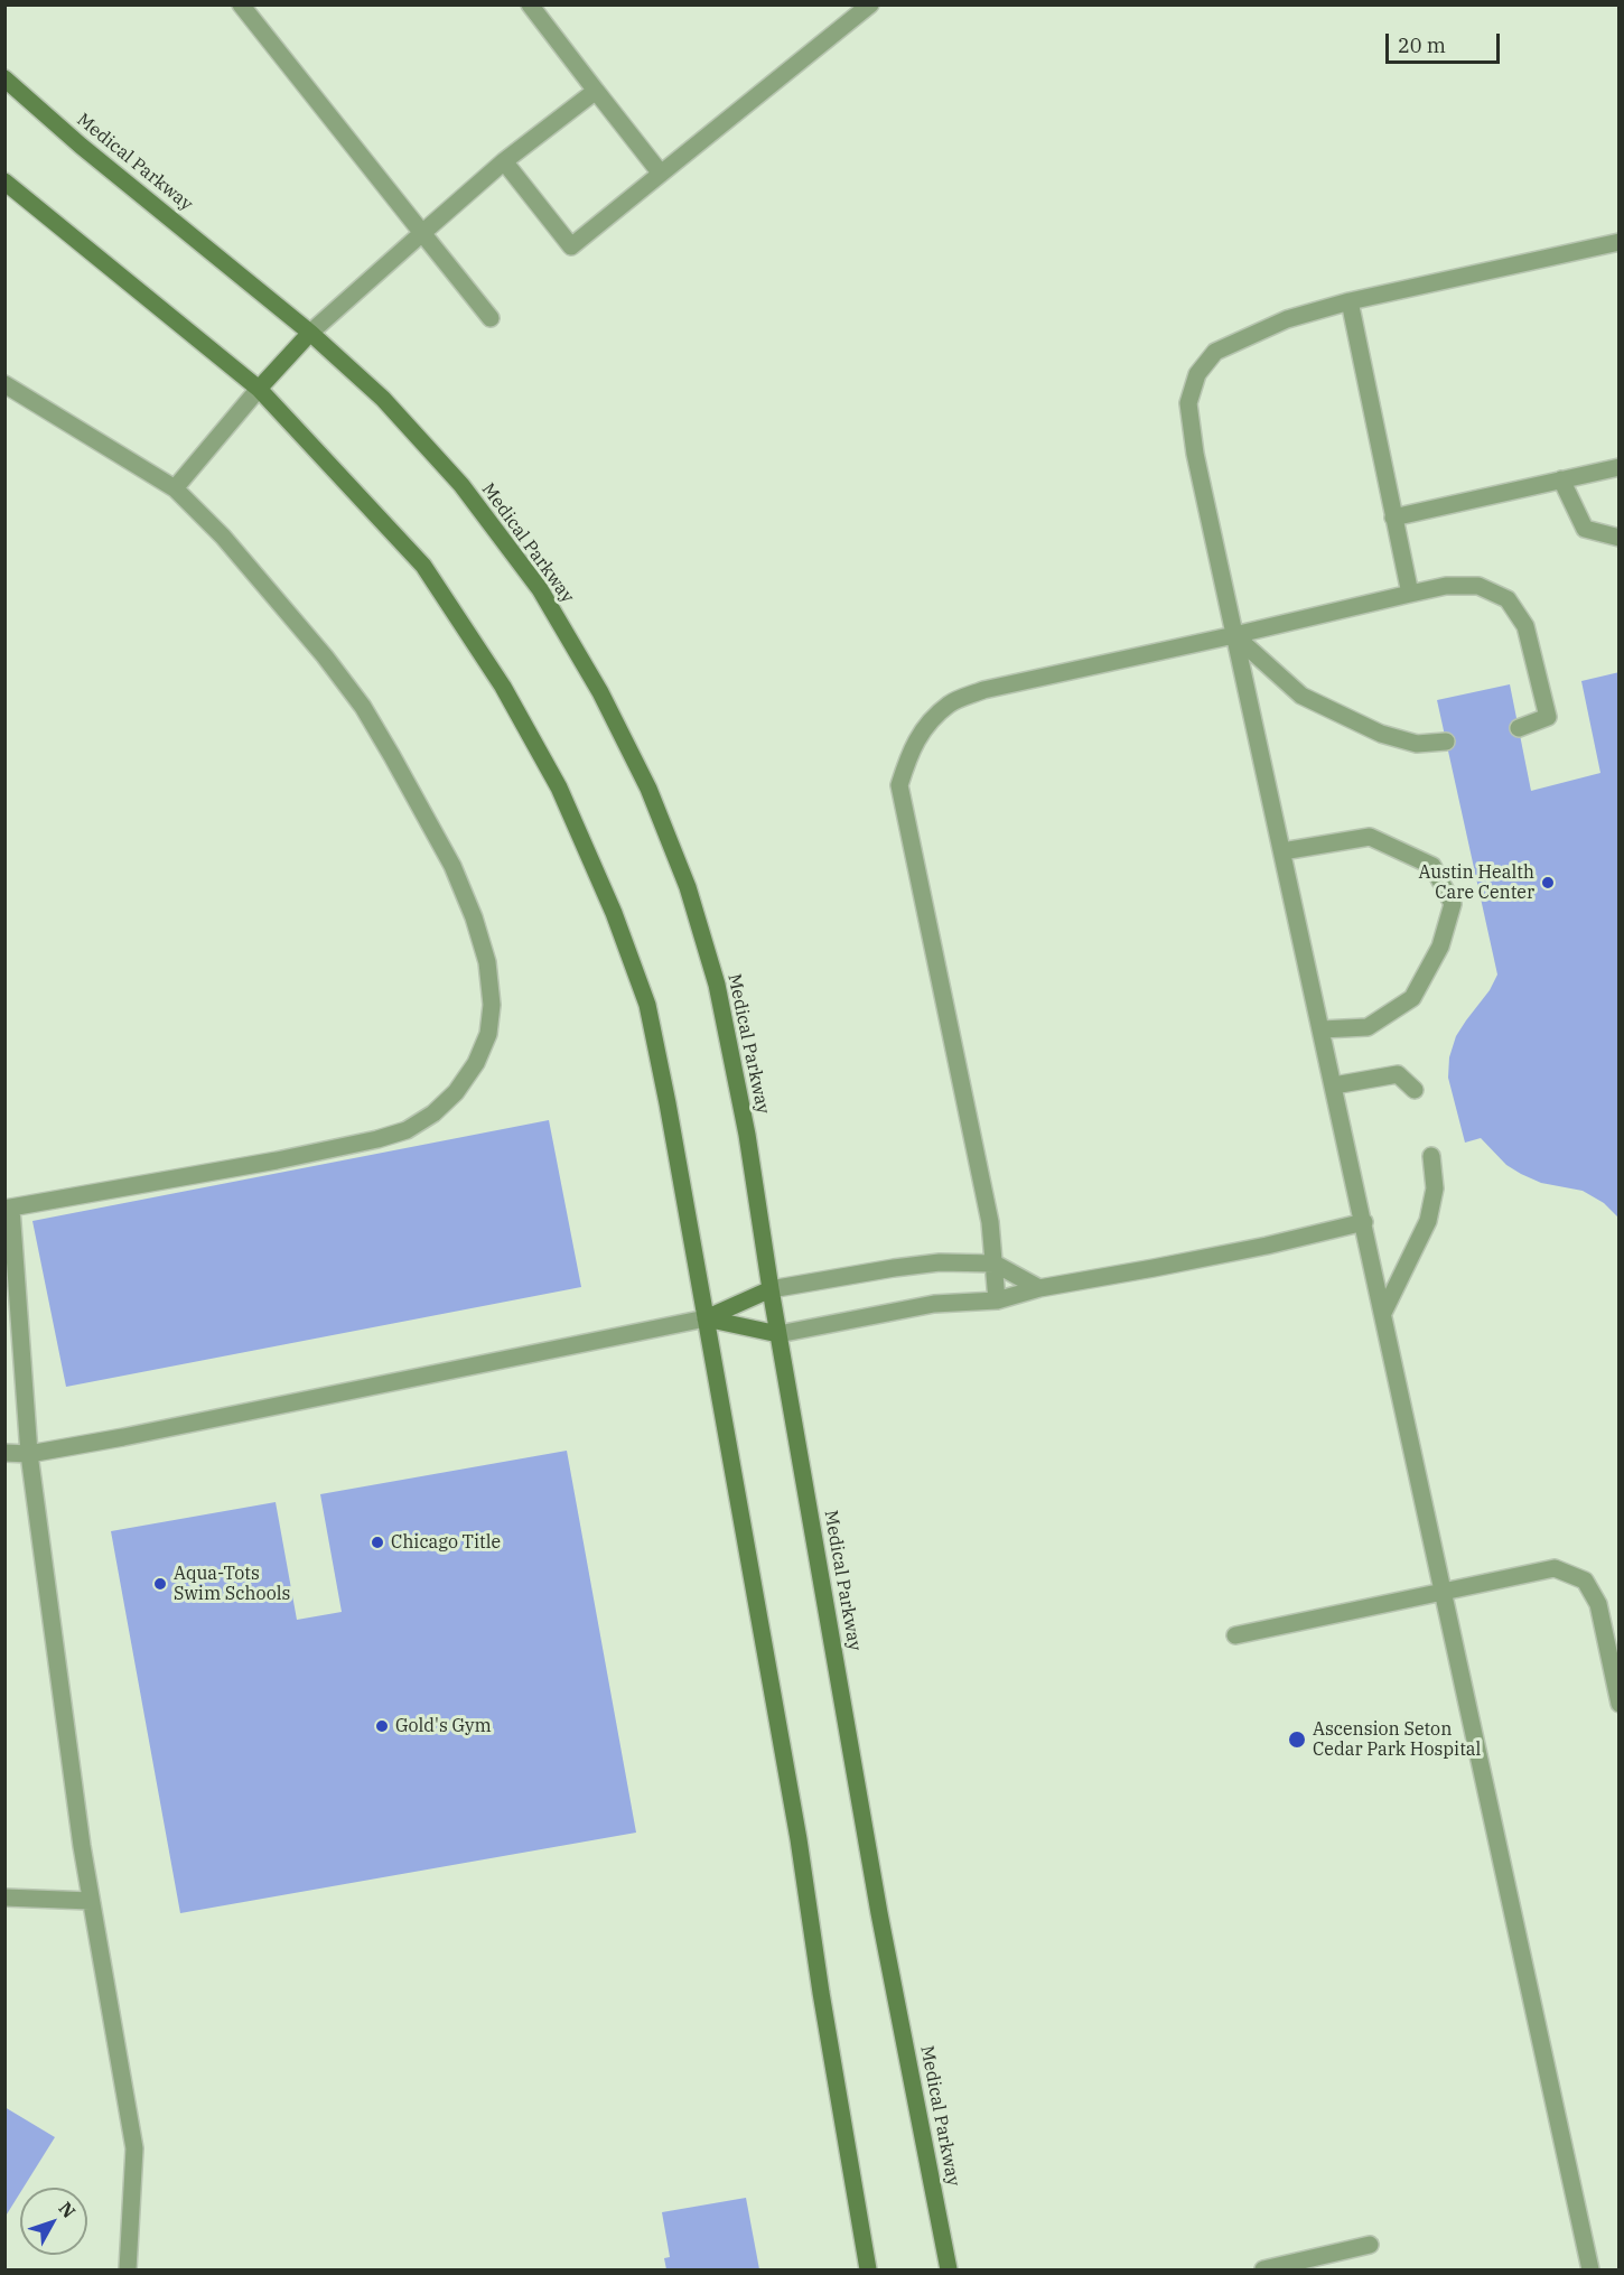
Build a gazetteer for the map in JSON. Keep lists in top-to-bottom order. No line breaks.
{"streets":{"street":["Medical Parkway"]},"places":["Austin Health Care Center","Chicago Title","Aqua-Tots Swim Schools","Gold's Gym","Ascension Seton Cedar Park Hospital"],"scale_bar":"20 m","north":"top right"}
